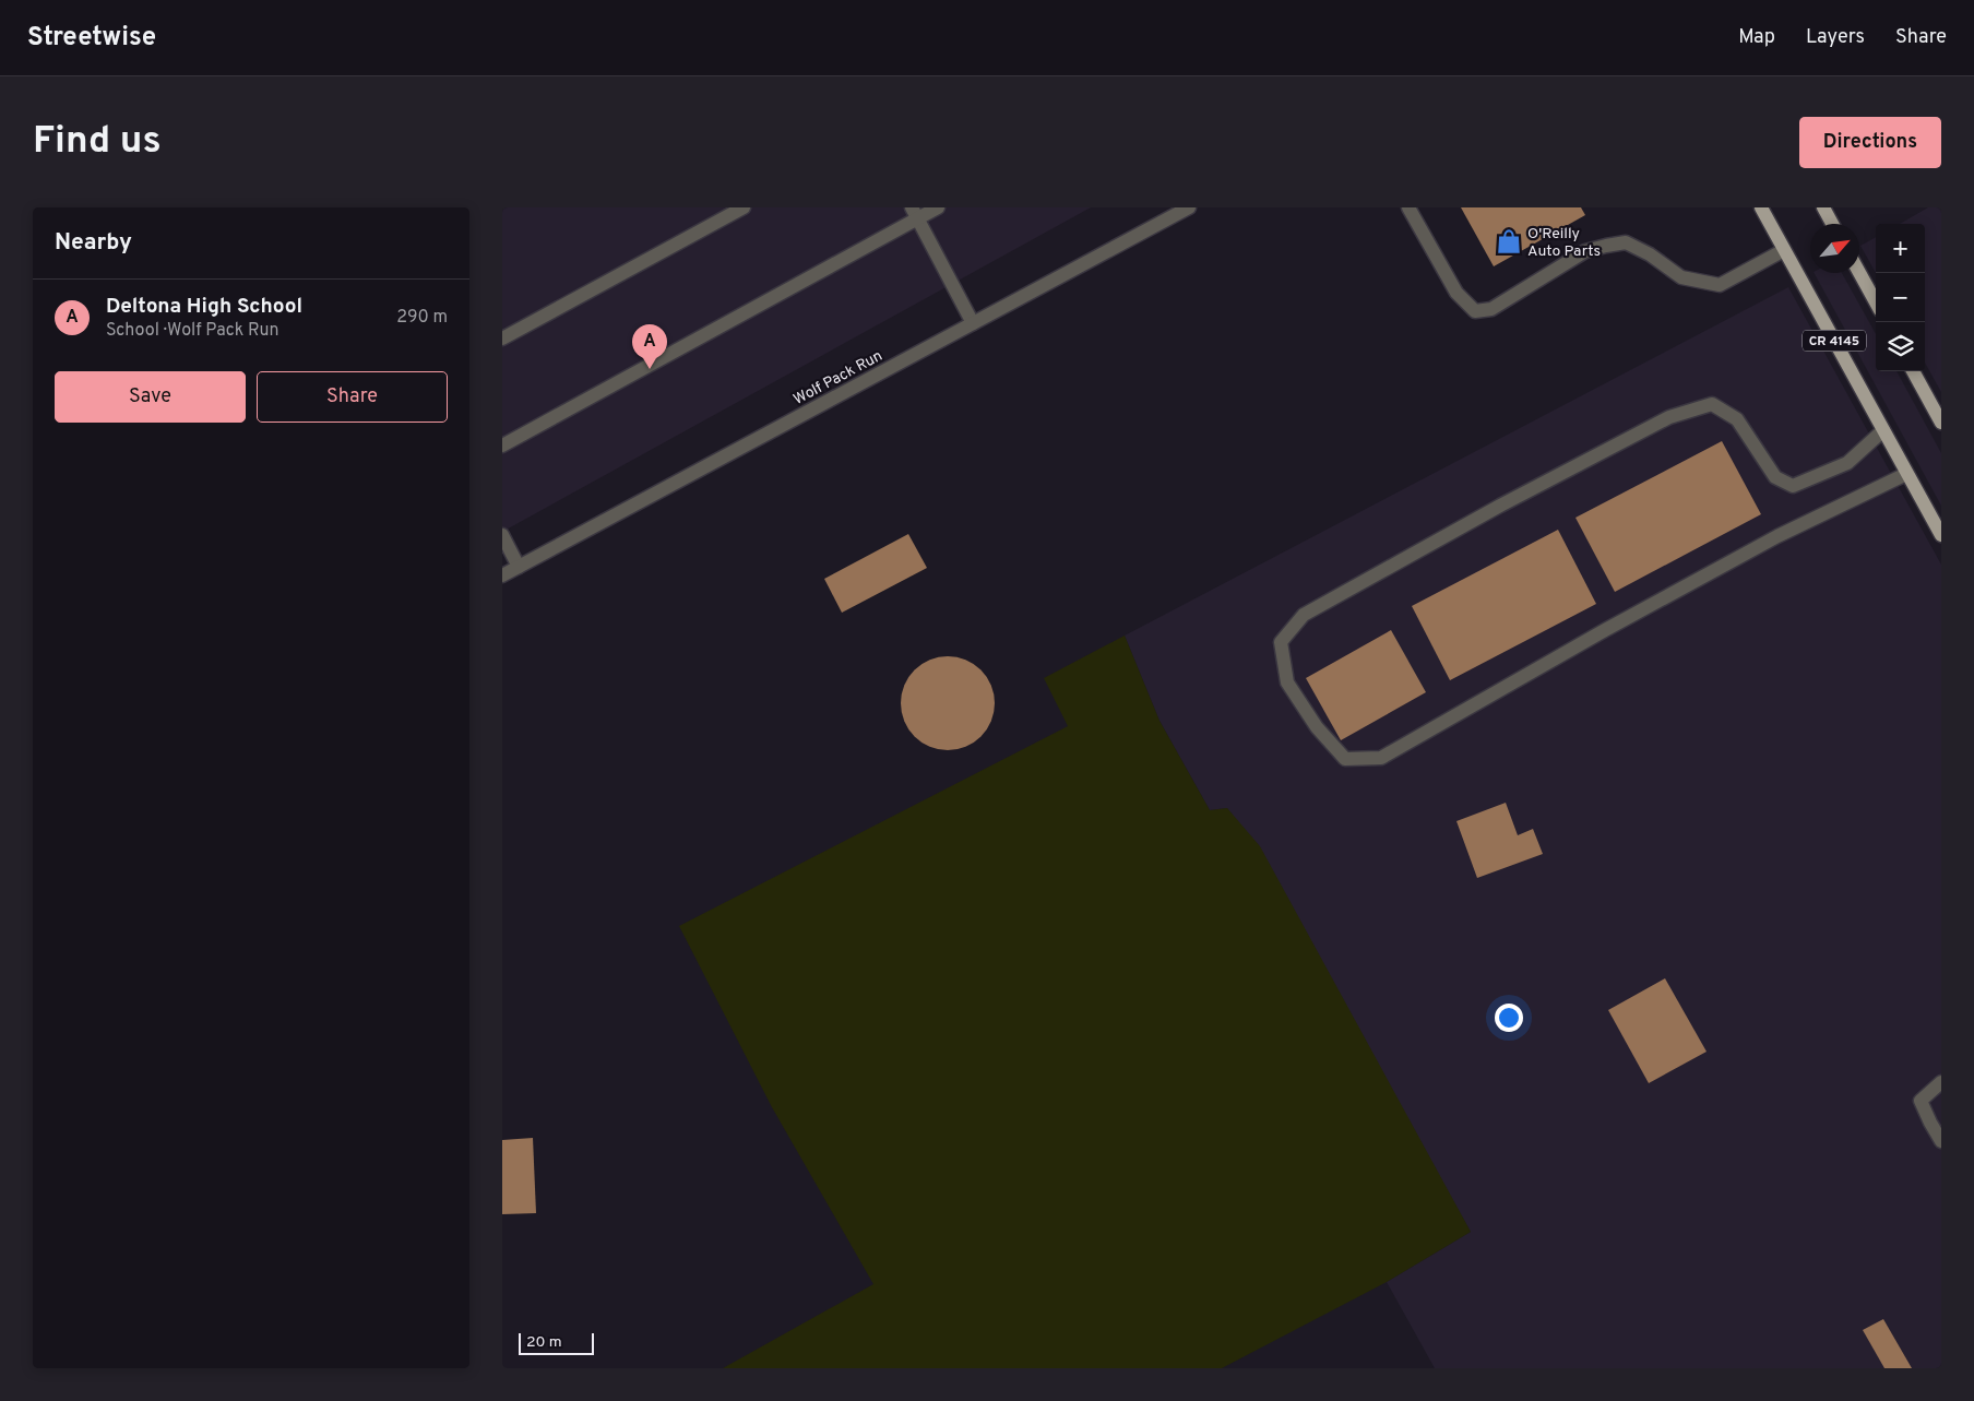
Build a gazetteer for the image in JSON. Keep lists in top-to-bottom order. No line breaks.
{"streets":{"main road":["CR 4145"],"street":["Wolf Pack Run"]},"places":{"shop":["O'Reilly Auto Parts"]},"scale_bar":"20 m","north":"top right","page":{"header":"Streetwise","nav":["Map","Layers","Share"],"buttons":["Directions",["Save","Share"]],"title":"Find us","heading":"Nearby","map_buttons":["+","−"],"list":[{"mark":"A","name":"Deltona High School","note":"School · Wolf Pack Run","value":"290 m"}],"pins":"A","scale":"20 m"}}
